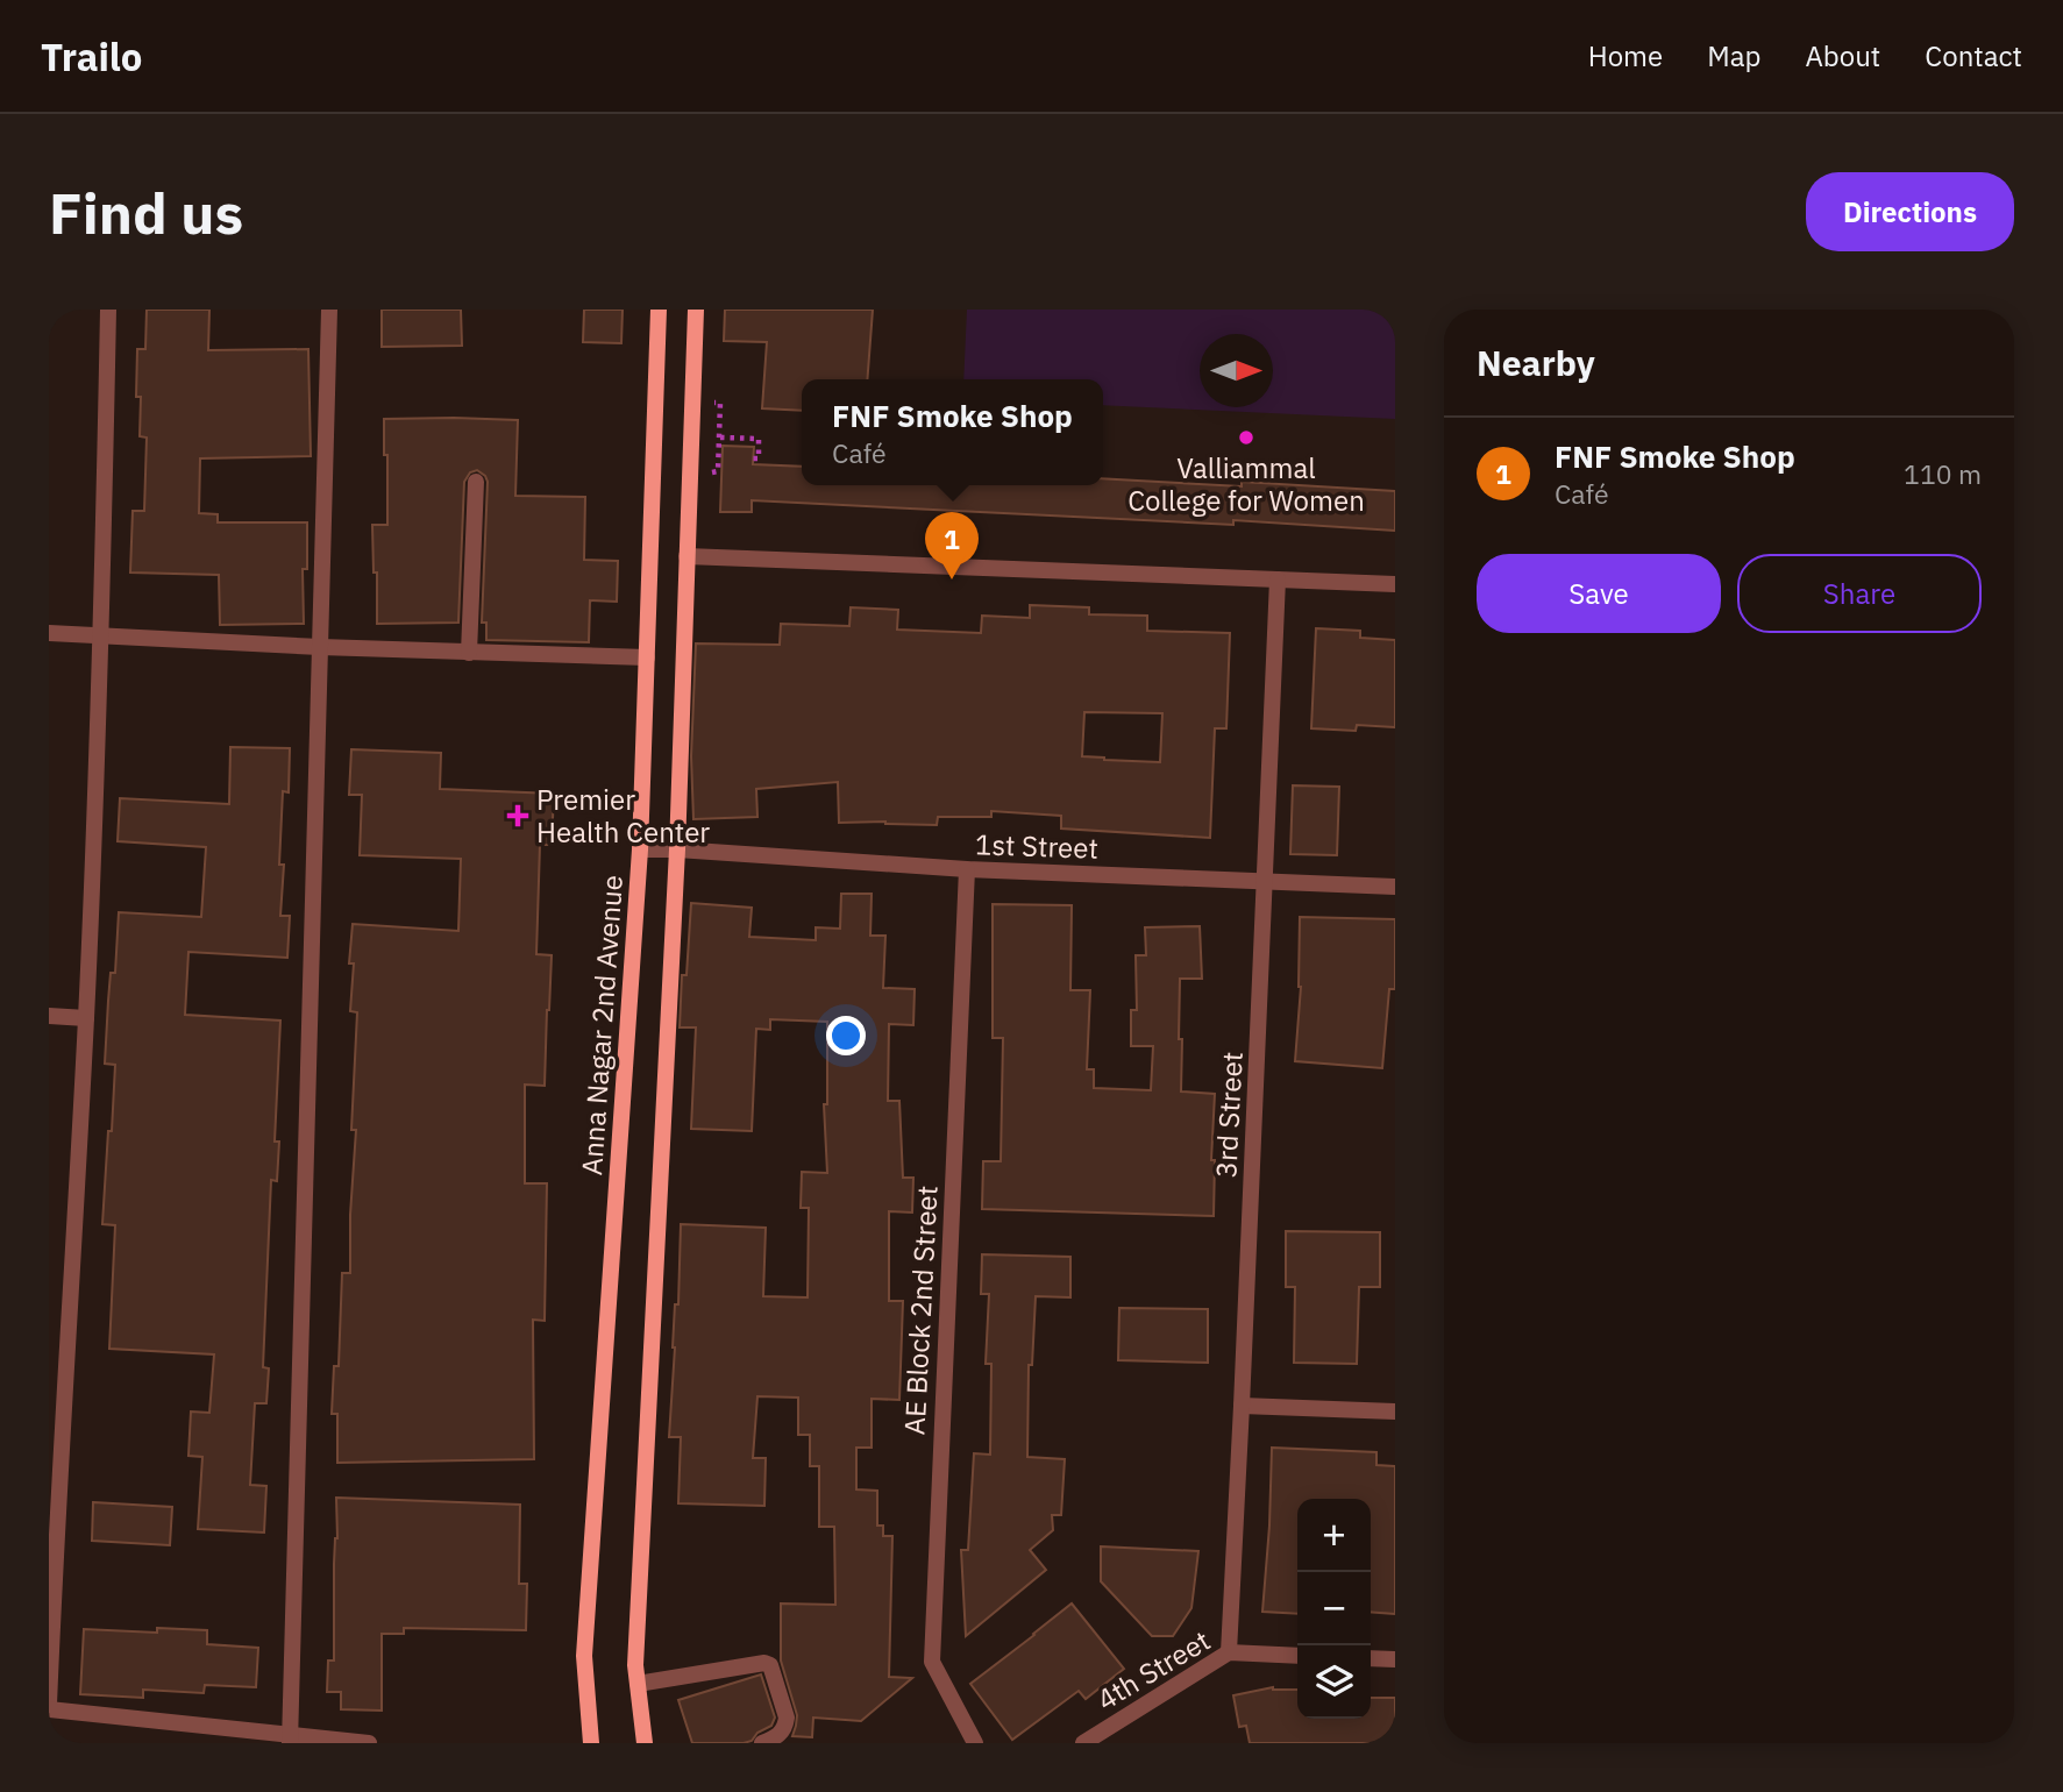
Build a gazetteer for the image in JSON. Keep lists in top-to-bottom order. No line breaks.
{"streets":{"main road":["Anna Nagar 2nd Avenue"],"street":["1st Street","3rd Street","AE Block 2nd Street","4th Street"]},"crossings":[["1st Street","Anna Nagar 2nd Avenue"],["1st Street","3rd Street"],["1st Street","AE Block 2nd Street"],["3rd Street","4th Street"]],"places":{"other":["Valliammal College for Women"],"health":["Premier Health Center"]},"north":"right","page":{"header":"Trailo","nav":["Home","Map","About","Contact"],"buttons":["Directions",["Save","Share"]],"title":"Find us","heading":"Nearby","popup":["FNF Smoke Shop","Café"],"list":[{"mark":"1","name":"FNF Smoke Shop","note":"Café","value":"110 m"}],"pins":"1","map_buttons":["+","−"]}}
